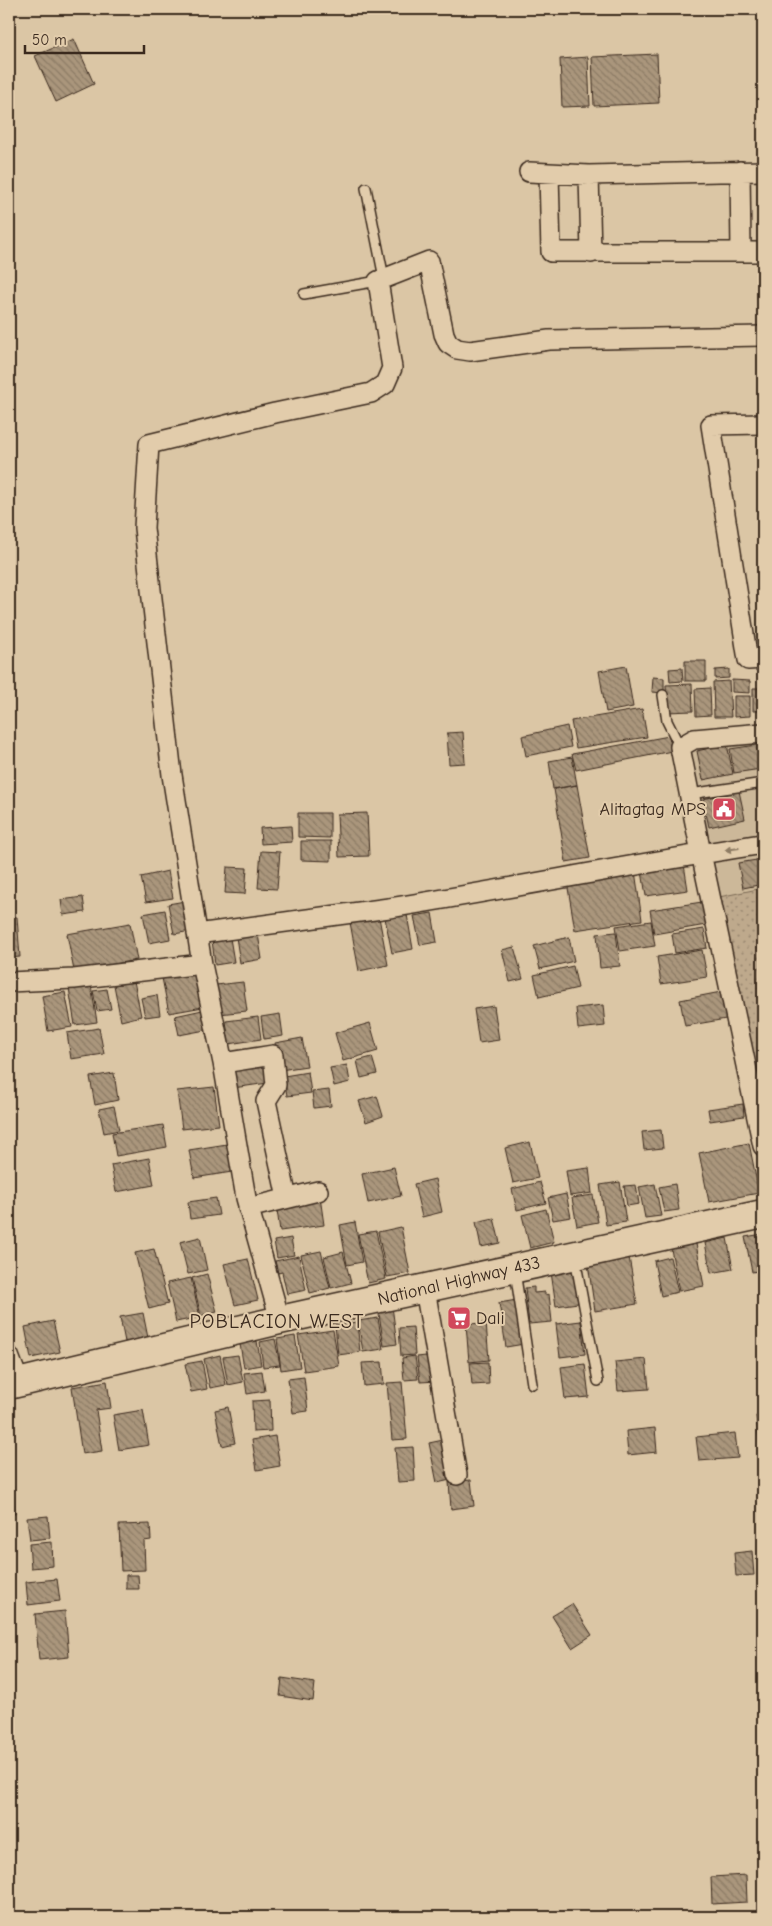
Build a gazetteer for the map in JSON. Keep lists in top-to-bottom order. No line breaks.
{"streets":{"main road":["National Highway 433"]},"districts":["POBLACION WEST"],"places":{"public building":["Alitagtag MPS"],"supermarket":["Dali"]},"scale_bar":"50 m"}
